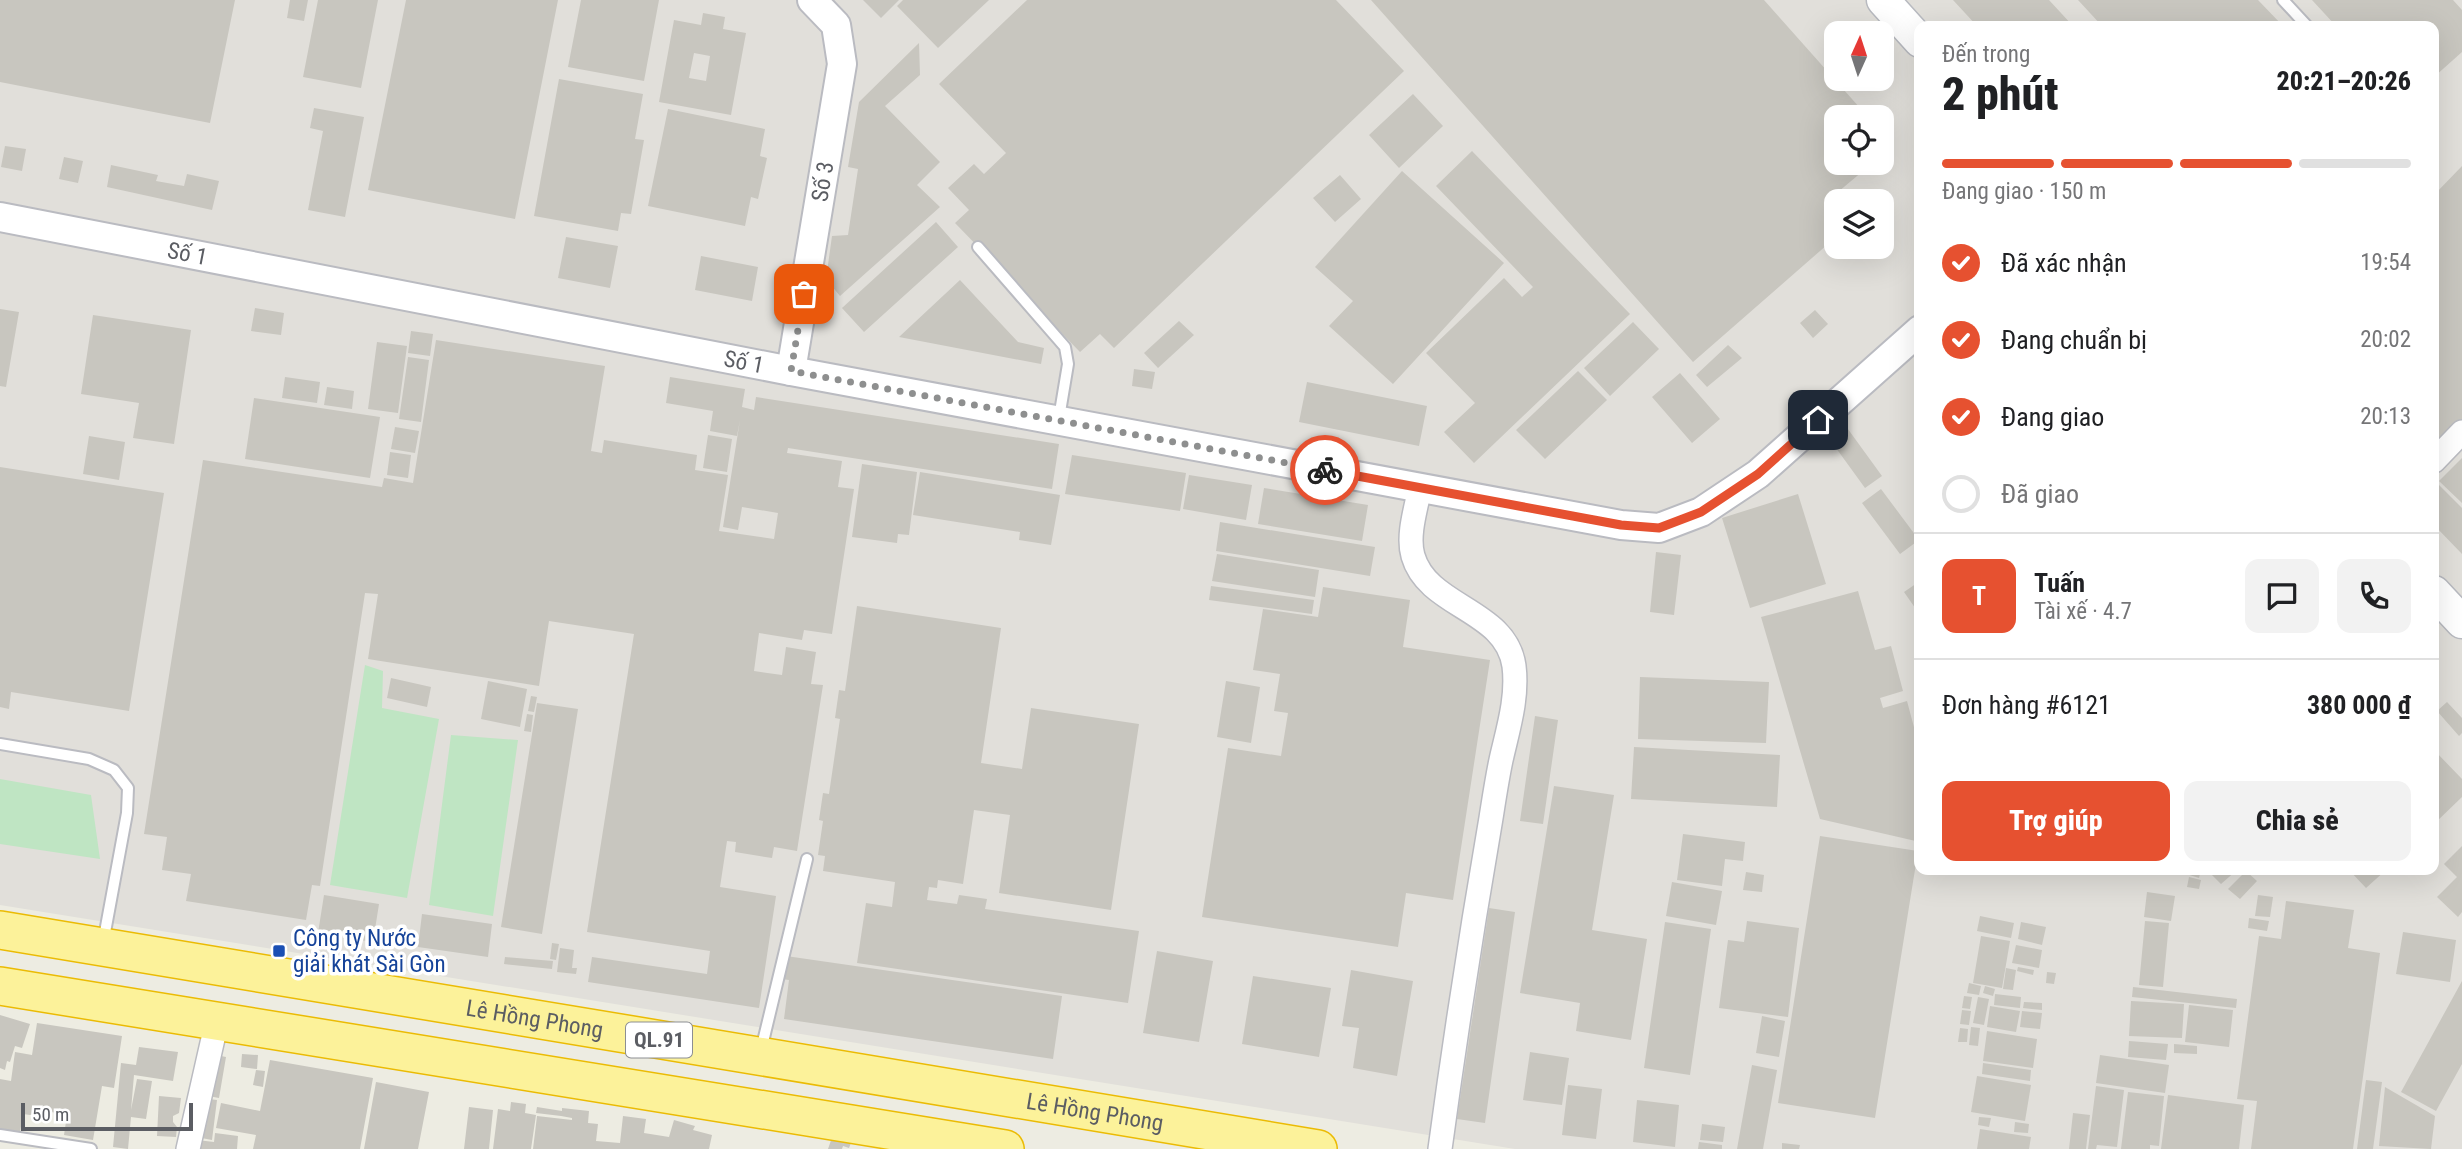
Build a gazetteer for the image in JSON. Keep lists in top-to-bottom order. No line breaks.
{"streets":{"highway":["Lê Hồng Phong","QL.91"],"street":["Số 3","Số 1"]},"crossings":[["Số 3","Số 1"]],"places":{"transit":["Công ty Nước giải khát Sài Gòn"]},"scale_bar":"50 m","north":"top","page":{"heading":["2 phút","Đến trong","20:21–20:26"],"panel":["Tuấn","Tài xế · 4.7","Đơn hàng #6121","380 000 ₫"],"bar":"Đang giao · 150 m","list":[["Đã xác nhận","19:54"],["Đang chuẩn bị","20:02"],["Đang giao","20:13"],"Đã giao"],"round":"T","buttons":["Trợ giúp","Chia sẻ"],"scale":"50 m"}}
